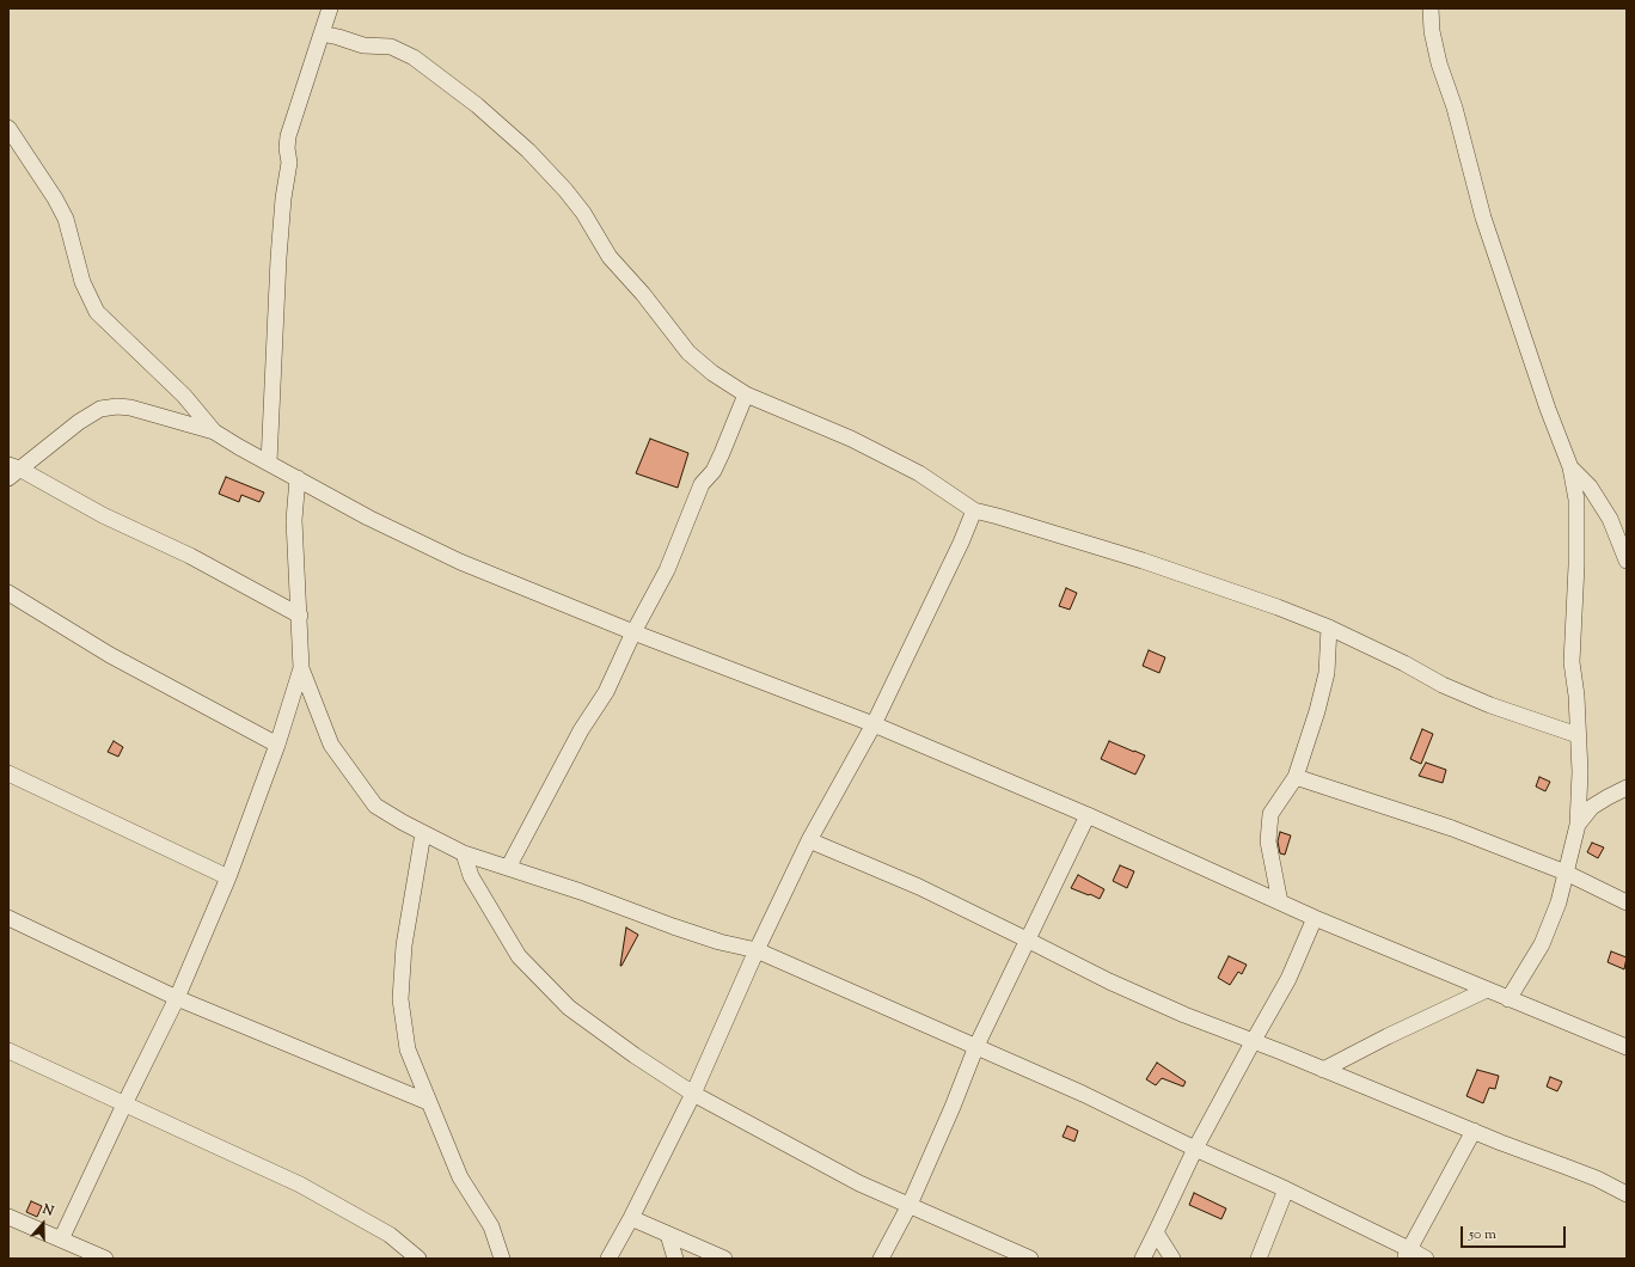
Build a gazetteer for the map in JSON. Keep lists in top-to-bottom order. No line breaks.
{"scale_bar":"50 m","north":"top"}
